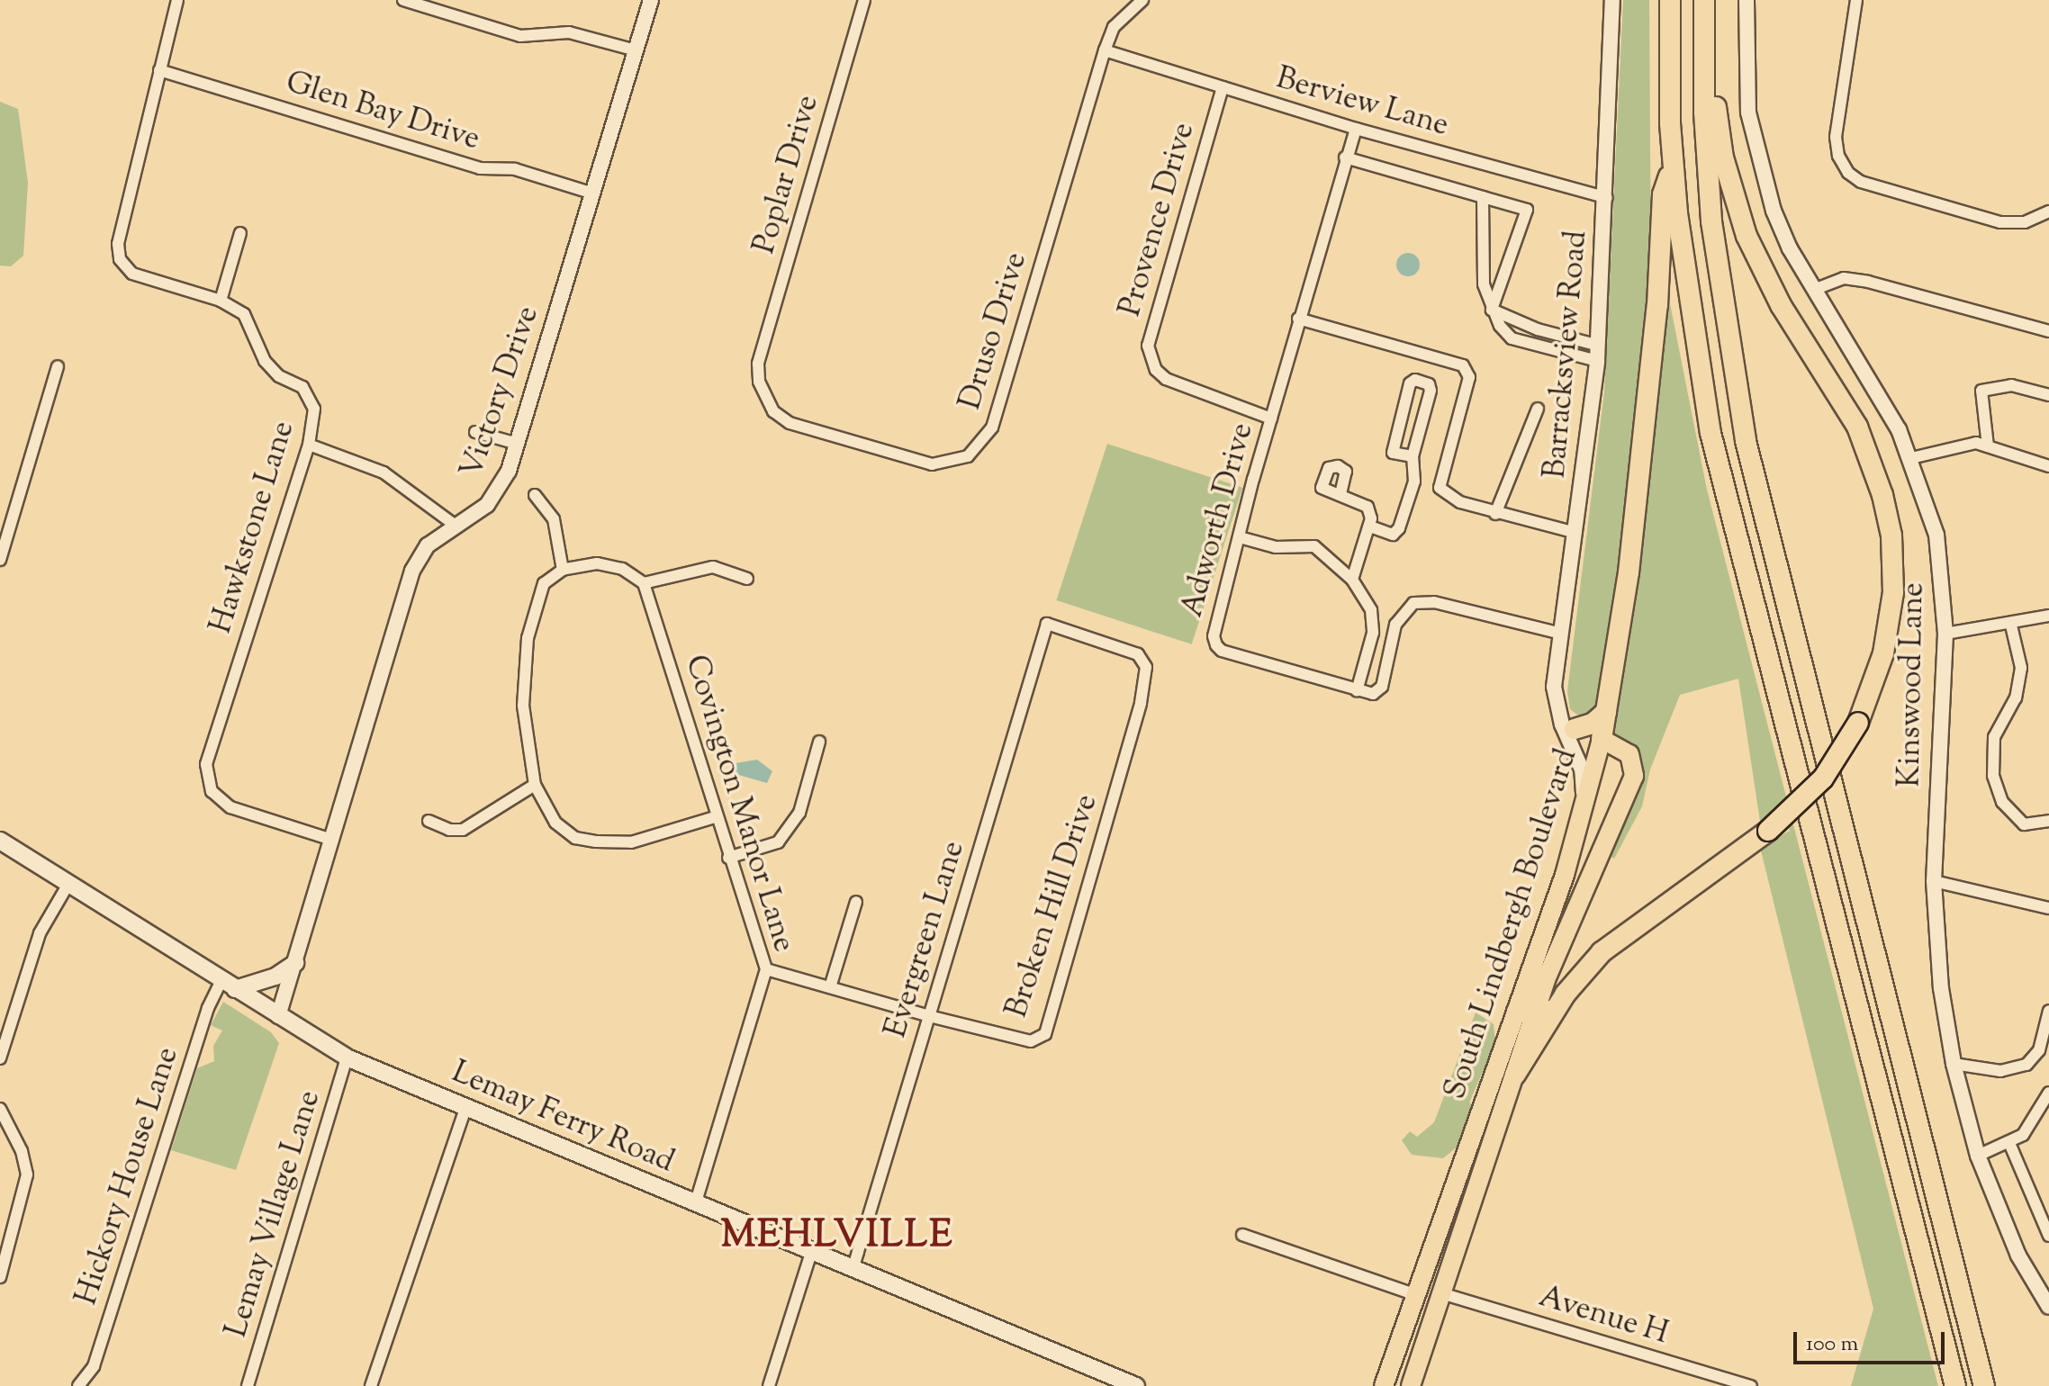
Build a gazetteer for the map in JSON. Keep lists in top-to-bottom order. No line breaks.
{"streets":{"main road":["South Lindbergh Boulevard","Lemay Ferry Road"],"street":["Berview Lane","Glen Bay Drive","Poplar Drive","Provence Drive","Druso Drive","Barracksview Road","Victory Drive","Adworth Drive","Hawkstone Lane","Kinswood Lane","Covington Manor Lane","Broken Hill Drive","Evergreen Lane","Hickory House Lane","Lemay Village Lane","Avenue H"]},"crossings":[["Berview Lane","Provence Drive"],["Berview Lane","Druso Drive"],["Berview Lane","Barracksview Road"],["Berview Lane","Adworth Drive"],["Glen Bay Drive","Victory Drive"],["Glen Bay Drive","Hawkstone Lane"],["Poplar Drive","Druso Drive"],["Provence Drive","Adworth Drive"],["Barracksview Road","South Lindbergh Boulevard"],["Victory Drive","Hawkstone Lane"],["Victory Drive","Lemay Ferry Road"],["Covington Manor Lane","Broken Hill Drive"],["Covington Manor Lane","Lemay Ferry Road"],["Broken Hill Drive","Evergreen Lane"],["South Lindbergh Boulevard","Avenue H"],["Evergreen Lane","Lemay Ferry Road"],["Lemay Ferry Road","Hickory House Lane"],["Lemay Ferry Road","Lemay Village Lane"]],"districts":["MEHLVILLE"],"scale_bar":"100 m"}
